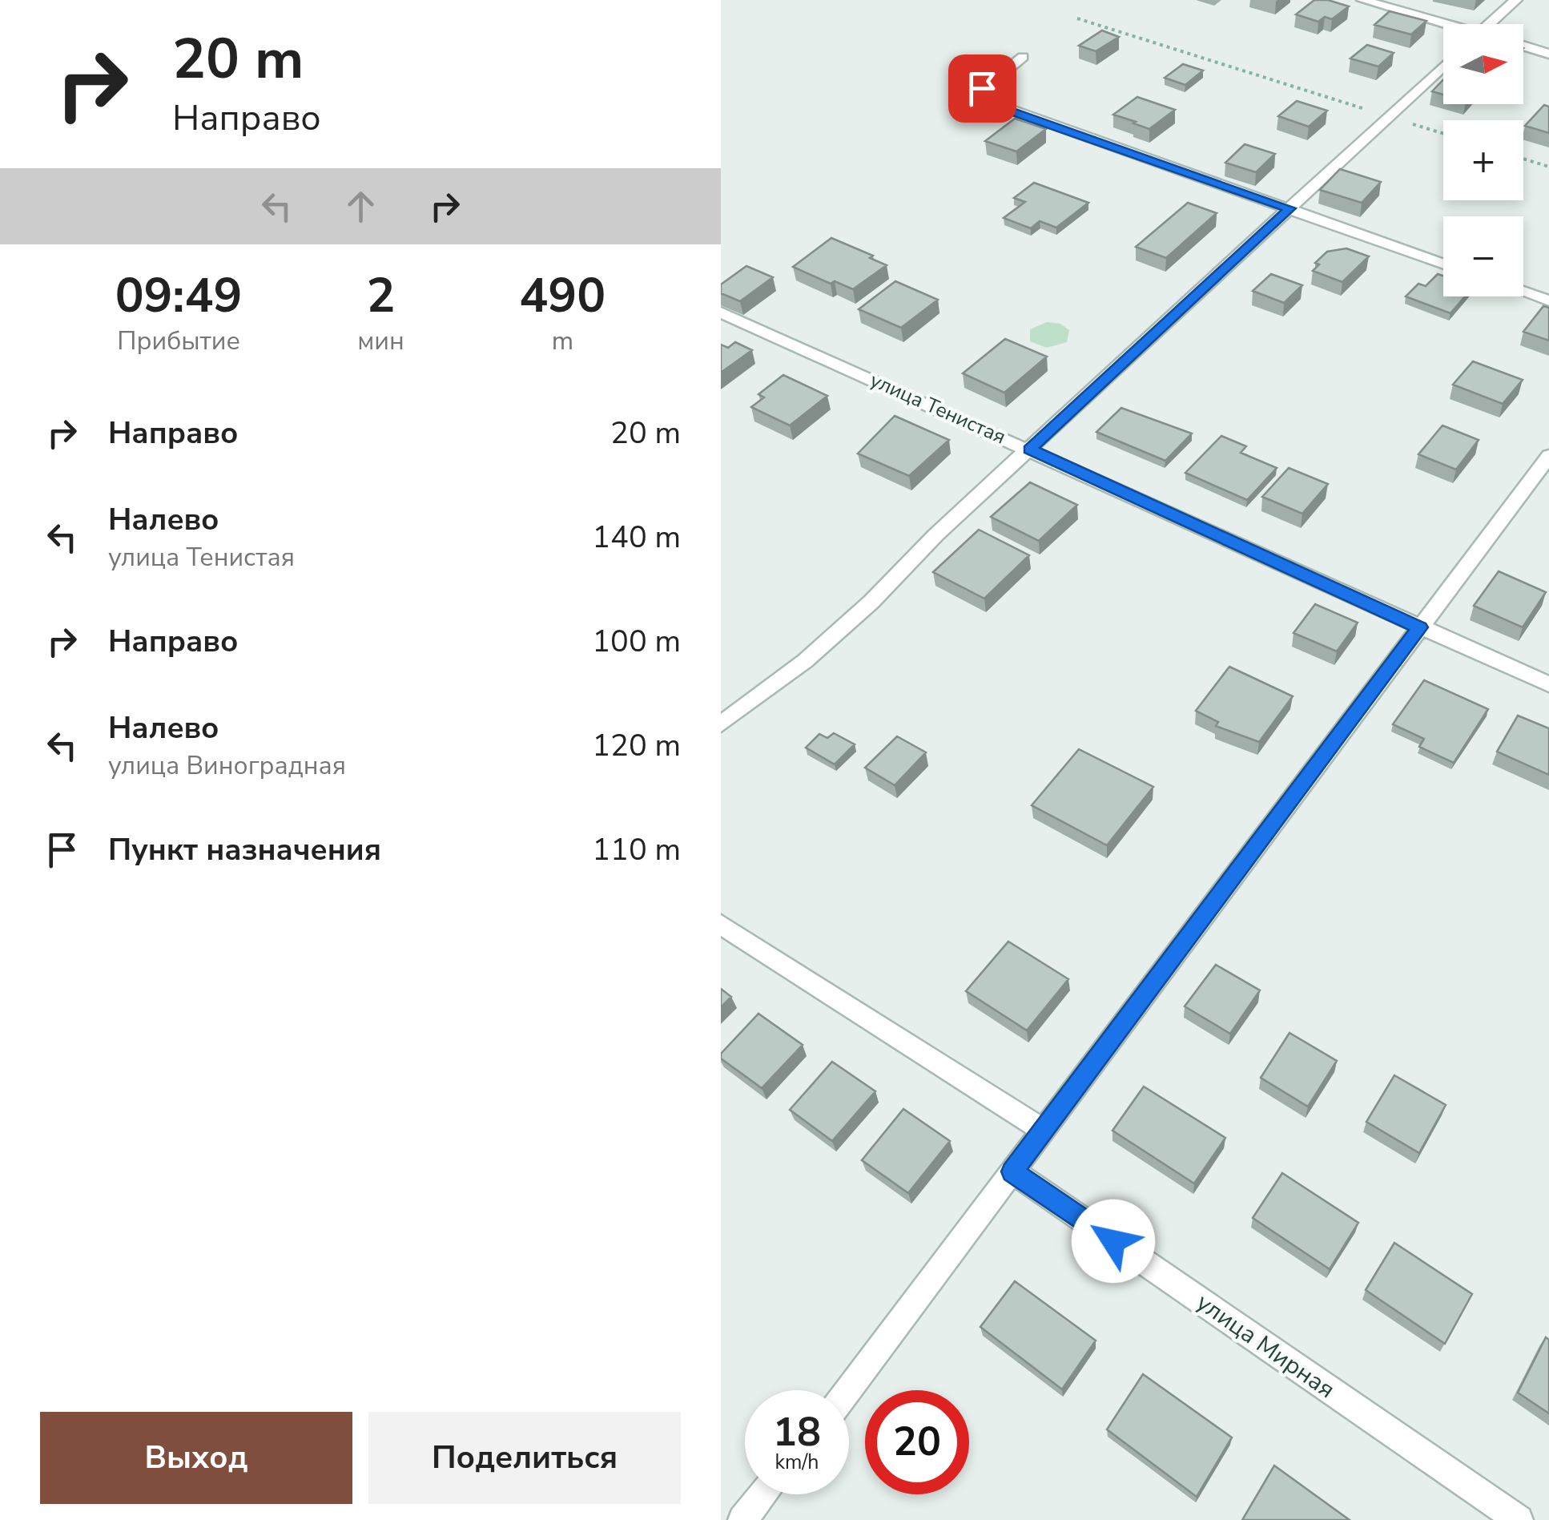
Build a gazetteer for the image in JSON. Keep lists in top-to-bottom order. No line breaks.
{"streets":{"lane":["улица Тенистая","улица Мирная"]},"north":"right","page":{"turn":["20 m","Направо"],"map_buttons":["+","−"],"eta":["09:49","Прибытие","2","мин","490","m"],"list":[{"name":"Направо","value":"20 m"},{"name":"Налево","note":"улица Тенистая","value":"140 m"},{"name":"Направо","value":"100 m"},{"name":"Налево","note":"улица Виноградная","value":"120 m"},{"name":"Пункт назначения","value":"110 m"}],"speed":"18 km/h","limit":"20","buttons":["Выход","Поделиться"]}}
